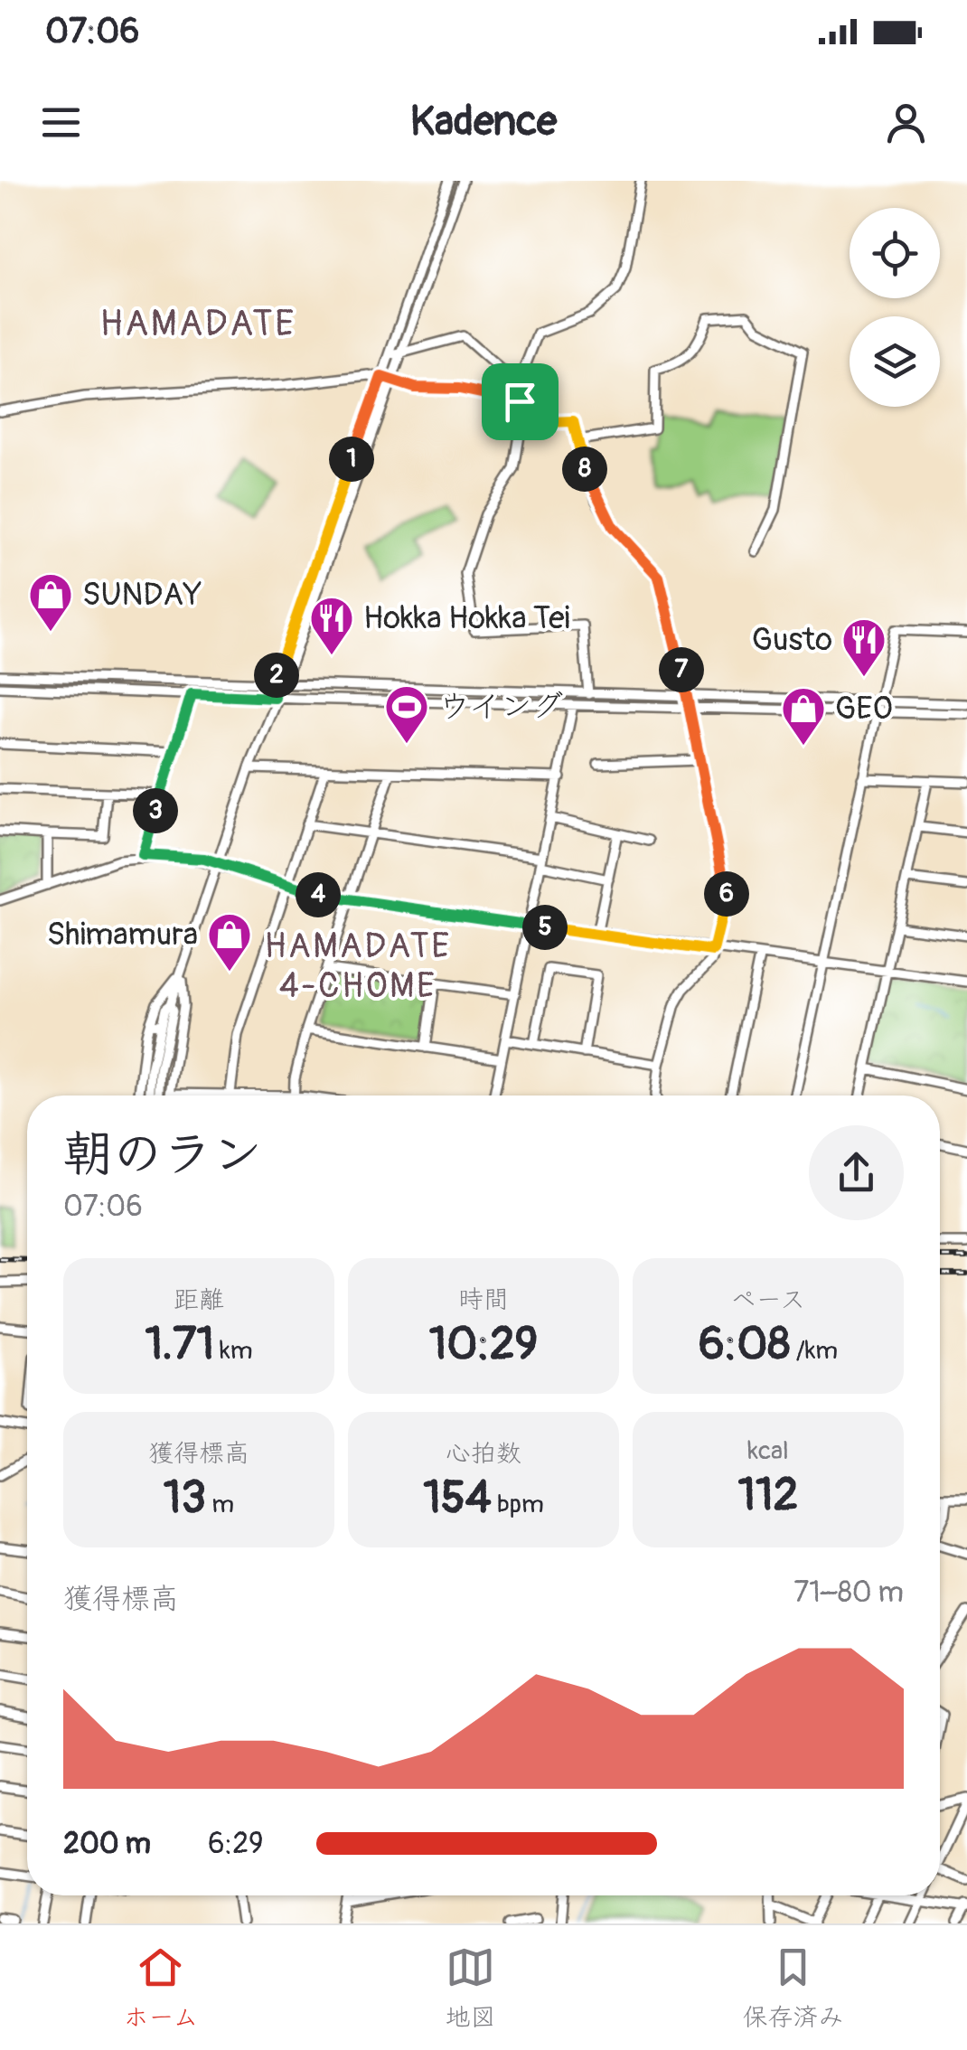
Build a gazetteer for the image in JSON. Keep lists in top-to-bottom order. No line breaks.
{"districts":["HAMADATE","HAMADATE 4-CHOME"],"places":{"shop":["SUNDAY","GEO","Shimamura"],"restaurant":["Hokka Hokka Tei","Gusto"],"sports":["ウイング"]},"page":{"status":"07:06","header":"Kadence","pins":["1","8","7","2","3","6","4","5"],"heading":["朝のラン","07:06"],"stats":[["距離","1.71 km"],["時間","10:29"],["ペース","6:08 /km"],["獲得標高","13 m"],["心拍数","154 bpm"],["kcal","112"]],"chart":["獲得標高","71–80 m"],"list":[{"name":"200 m","note":"6:29"}],"tabs":["ホーム","地図","保存済み"]}}
